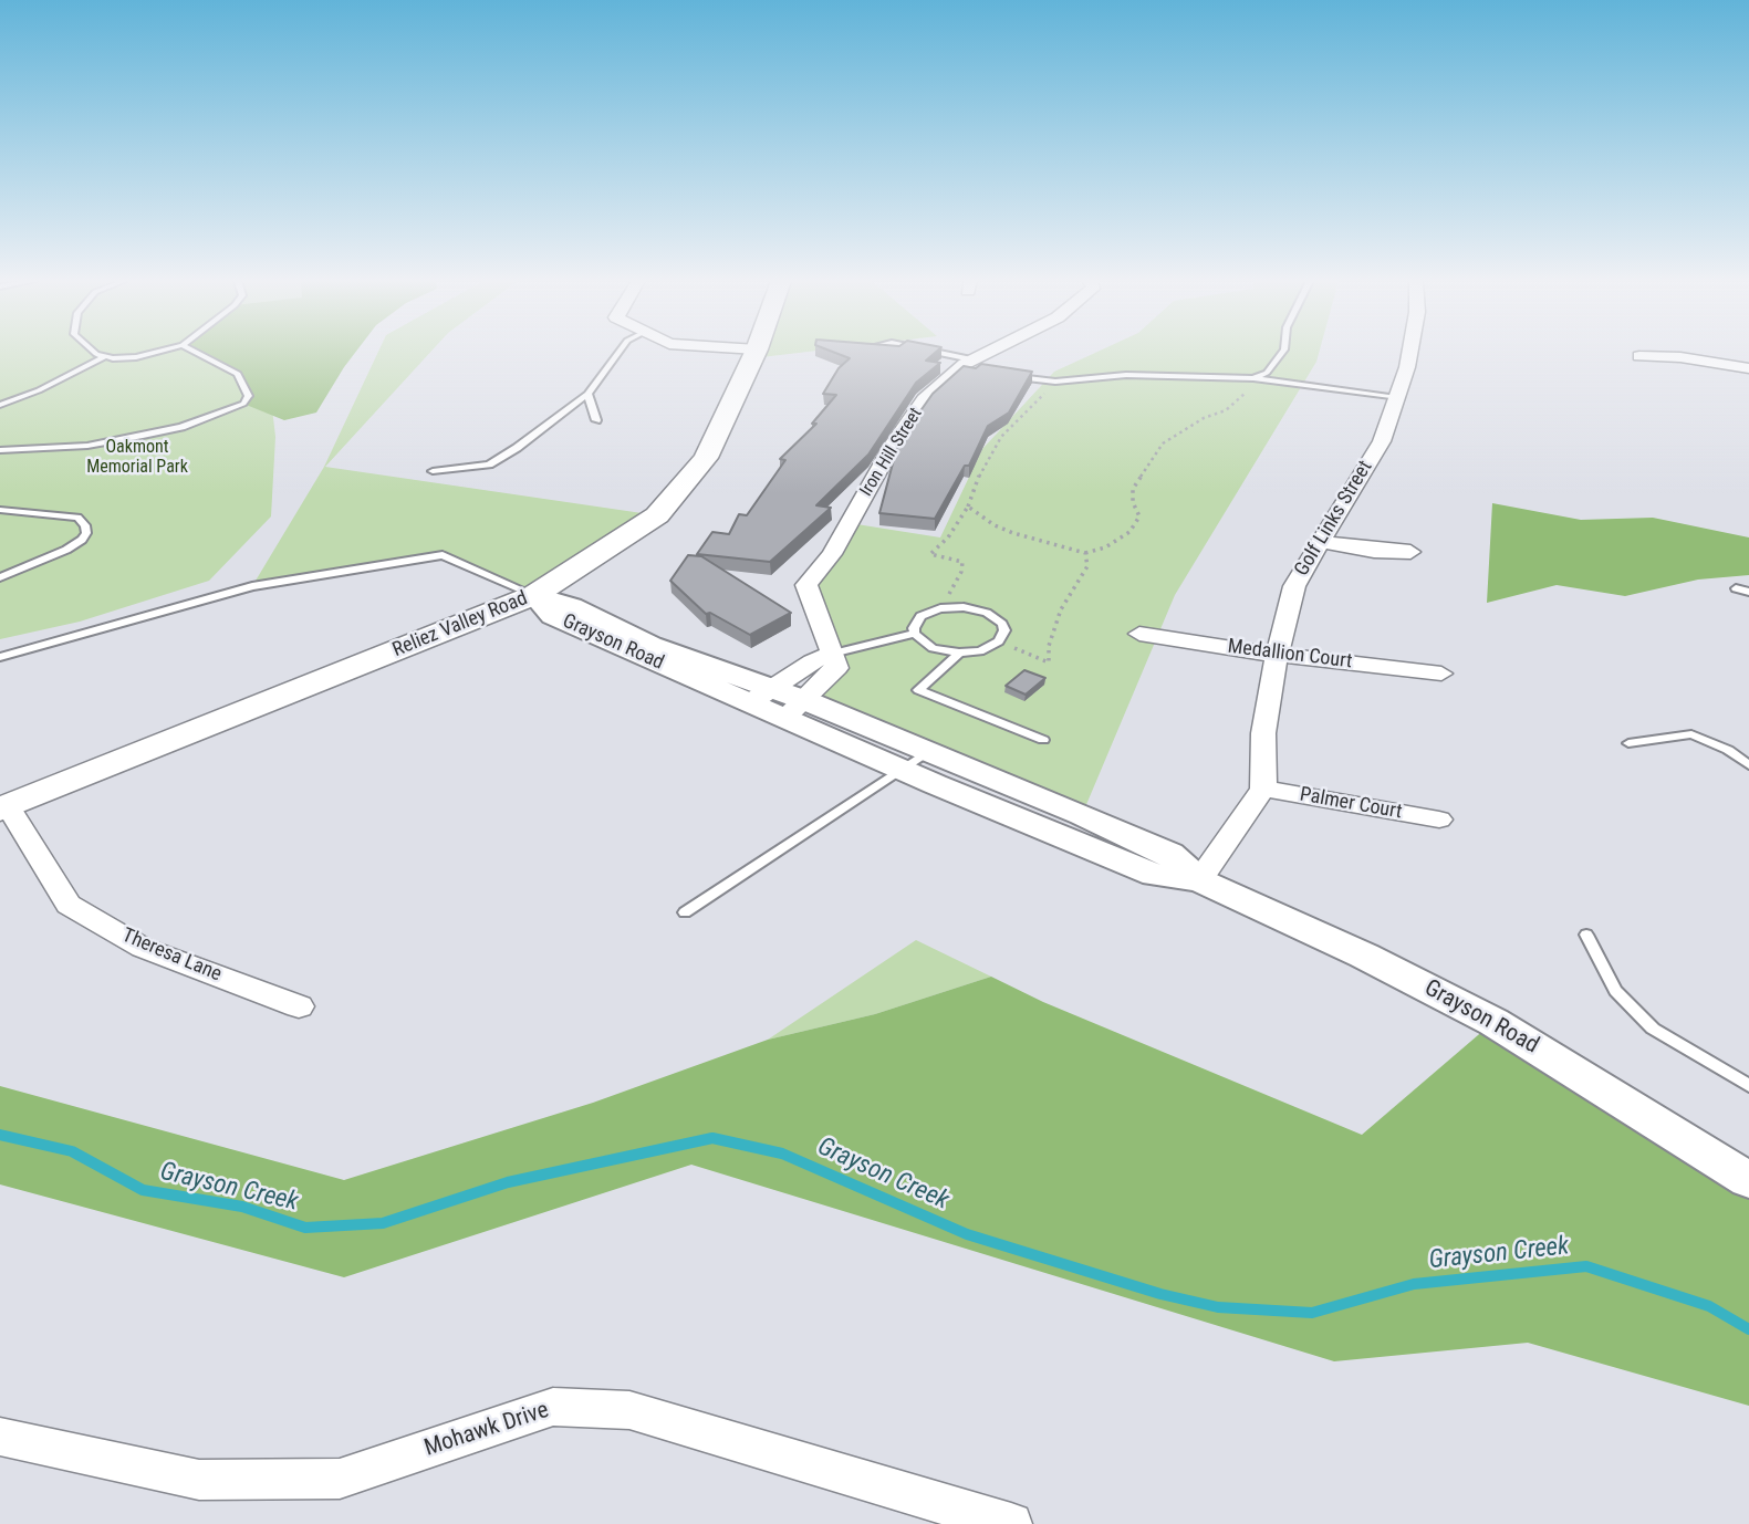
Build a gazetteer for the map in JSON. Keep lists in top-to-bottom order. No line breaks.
{"streets":{"main road":["Reliez Valley Road"],"street":["Iron Hill Street","Golf Links Street","Grayson Road","Medallion Court","Palmer Court","Theresa Lane","Mohawk Drive"]},"crossings":[["Golf Links Street","Medallion Court"],["Golf Links Street","Palmer Court"],["Reliez Valley Road","Grayson Road"],["Reliez Valley Road","Theresa Lane"]],"water":["Grayson Creek"],"parks":["Oakmont Memorial Park"]}
